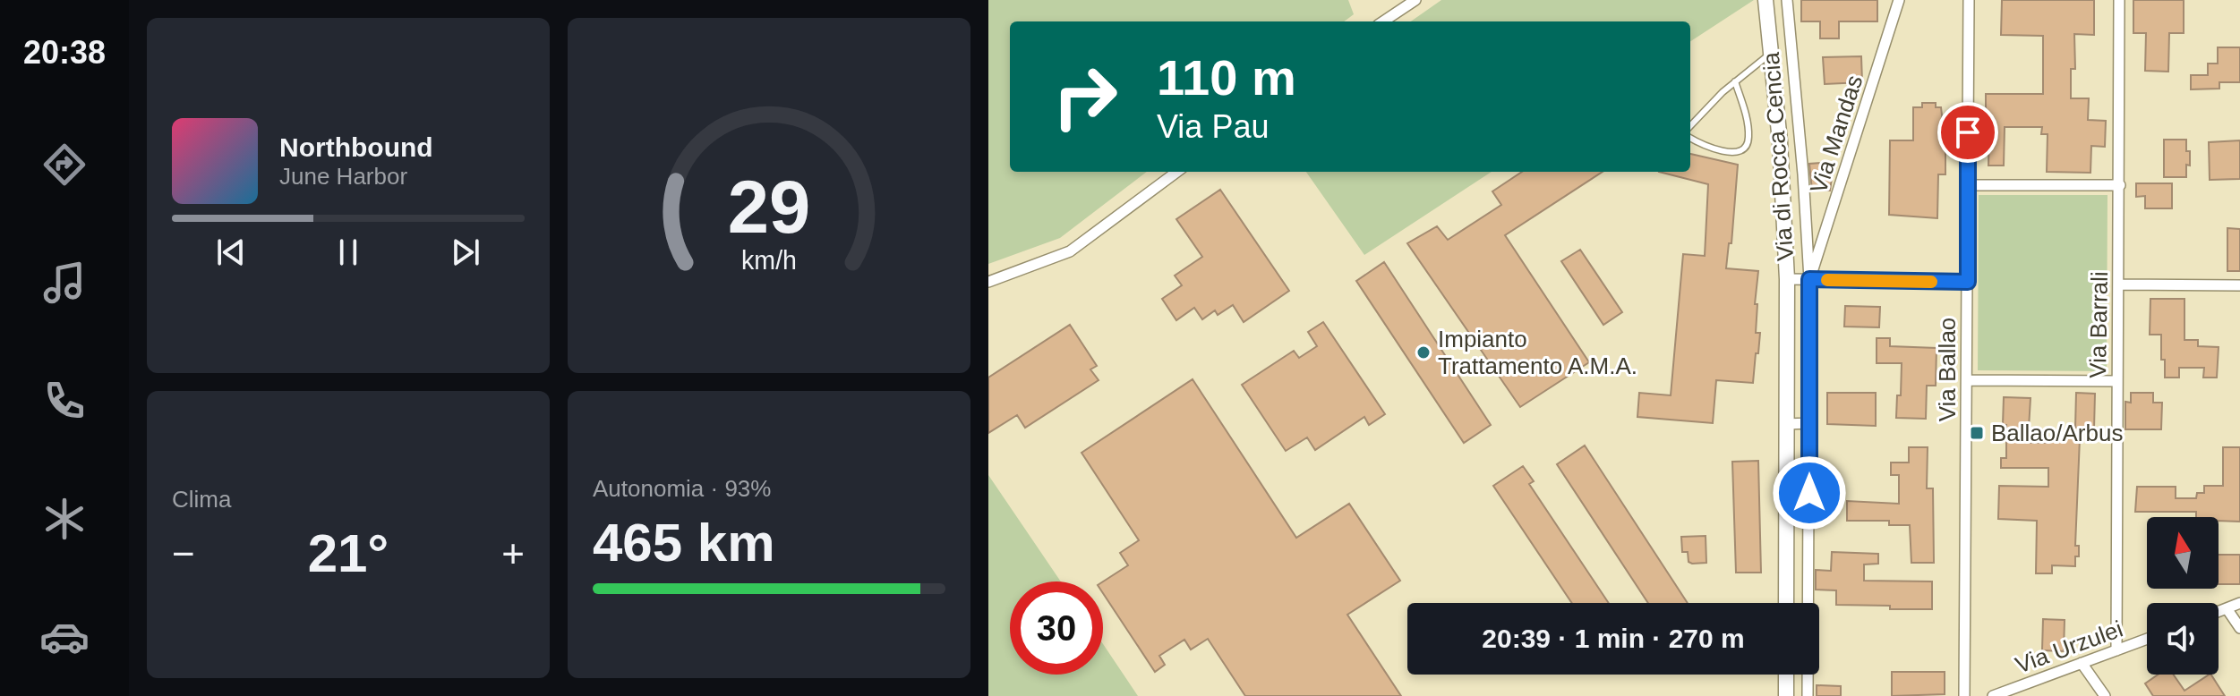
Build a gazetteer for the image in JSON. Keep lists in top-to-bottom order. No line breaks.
{"streets":{"main road":["Via di Rocca Cencia"],"street":["Via Mandas","Via Barrali","Via Ballao","Via Urzulei"]},"crossings":[["Via Mandas","Via di Rocca Cencia"],["Via Barrali","Via Urzulei"]],"places":{"other":["Impianto Trattamento A.M.A."],"transit":["Ballao/Arbus"]},"north":"top","page":{"tabs":"20:38","turn":["110 m","Via Pau"],"song":["Northbound","June Harbor"],"tile":["Clima",["Autonomia · 93%","465 km"]],"heat":["−","21°","+"],"limit":"30","trip":"20:39 · 1 min · 270 m","gauge":["29","km/h"]}}
